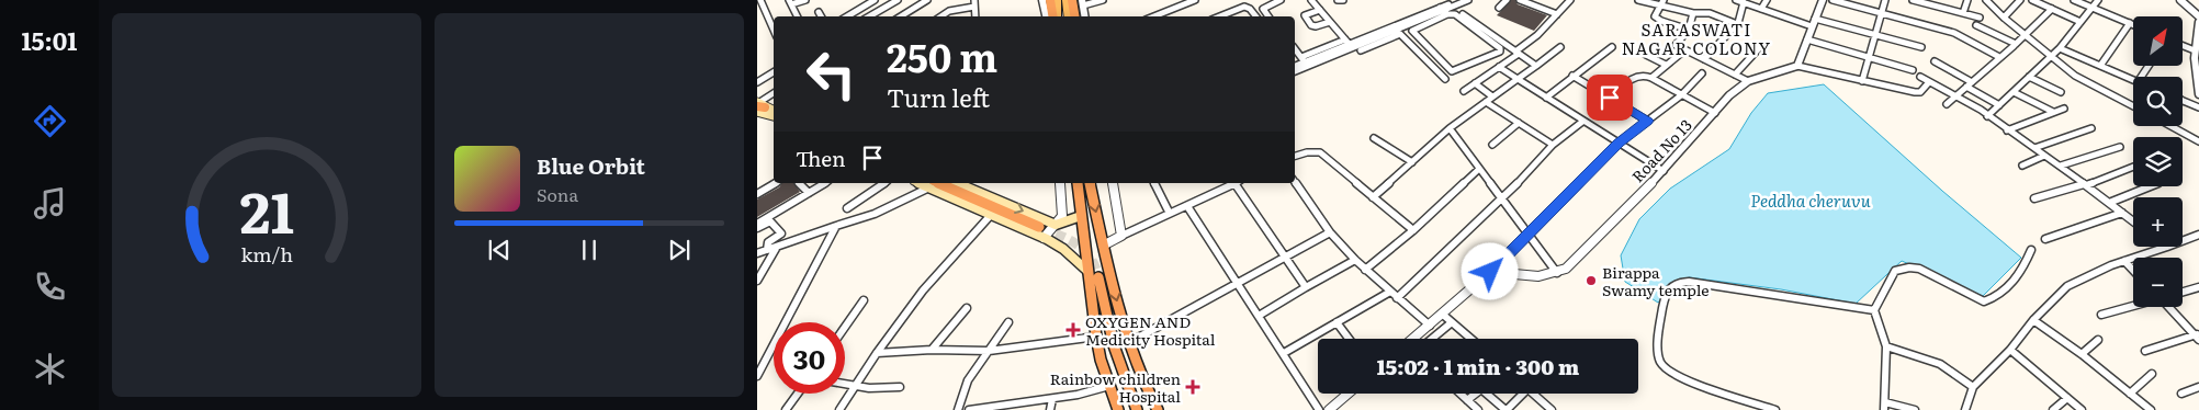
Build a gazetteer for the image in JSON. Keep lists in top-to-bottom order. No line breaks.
{"streets":{"street":["Road No 13"]},"districts":["SARASWATI NAGAR COLONY"],"water":["Peddha cheruvu"],"places":{"other":["Birappa Swamy temple"],"health":["OXYGEN AND Medicity Hospital","Rainbow children Hospital"]},"north":"top right","page":{"tabs":"15:01","map_buttons":["+","−"],"turn":["250 m","Turn left"],"then":"Then","song":["Blue Orbit","Sona"],"limit":"30","trip":"15:02 · 1 min · 300 m","gauge":["21","km/h"]}}
